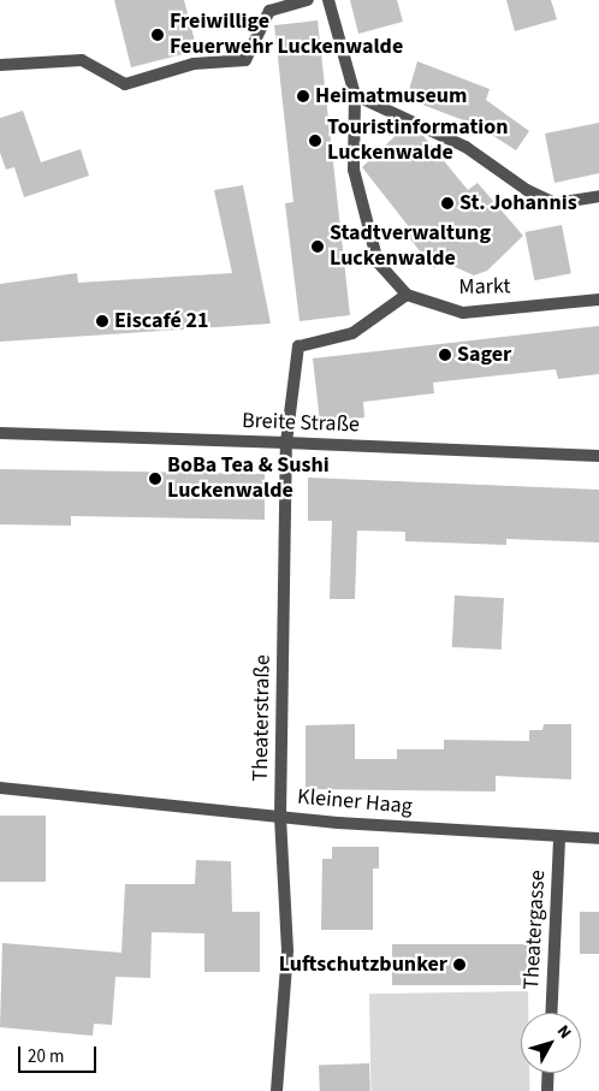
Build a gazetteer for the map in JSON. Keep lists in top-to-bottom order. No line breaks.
{"streets":{"street":["Markt","Breite Straße","Theaterstraße","Kleiner Haag","Theatergasse"]},"crossings":[["Markt","Theaterstraße"],["Breite Straße","Theaterstraße"],["Theaterstraße","Kleiner Haag"],["Kleiner Haag","Theatergasse"]],"places":["Freiwillige Feuerwehr Luckenwalde","Heimatmuseum","Touristinformation Luckenwalde","St. Johannis","Stadtverwaltung Luckenwalde","Eiscafé 21","Sager","BoBa Tea & Sushi Luckenwalde","Luftschutzbunker"],"scale_bar":"20 m","north":"top right"}
